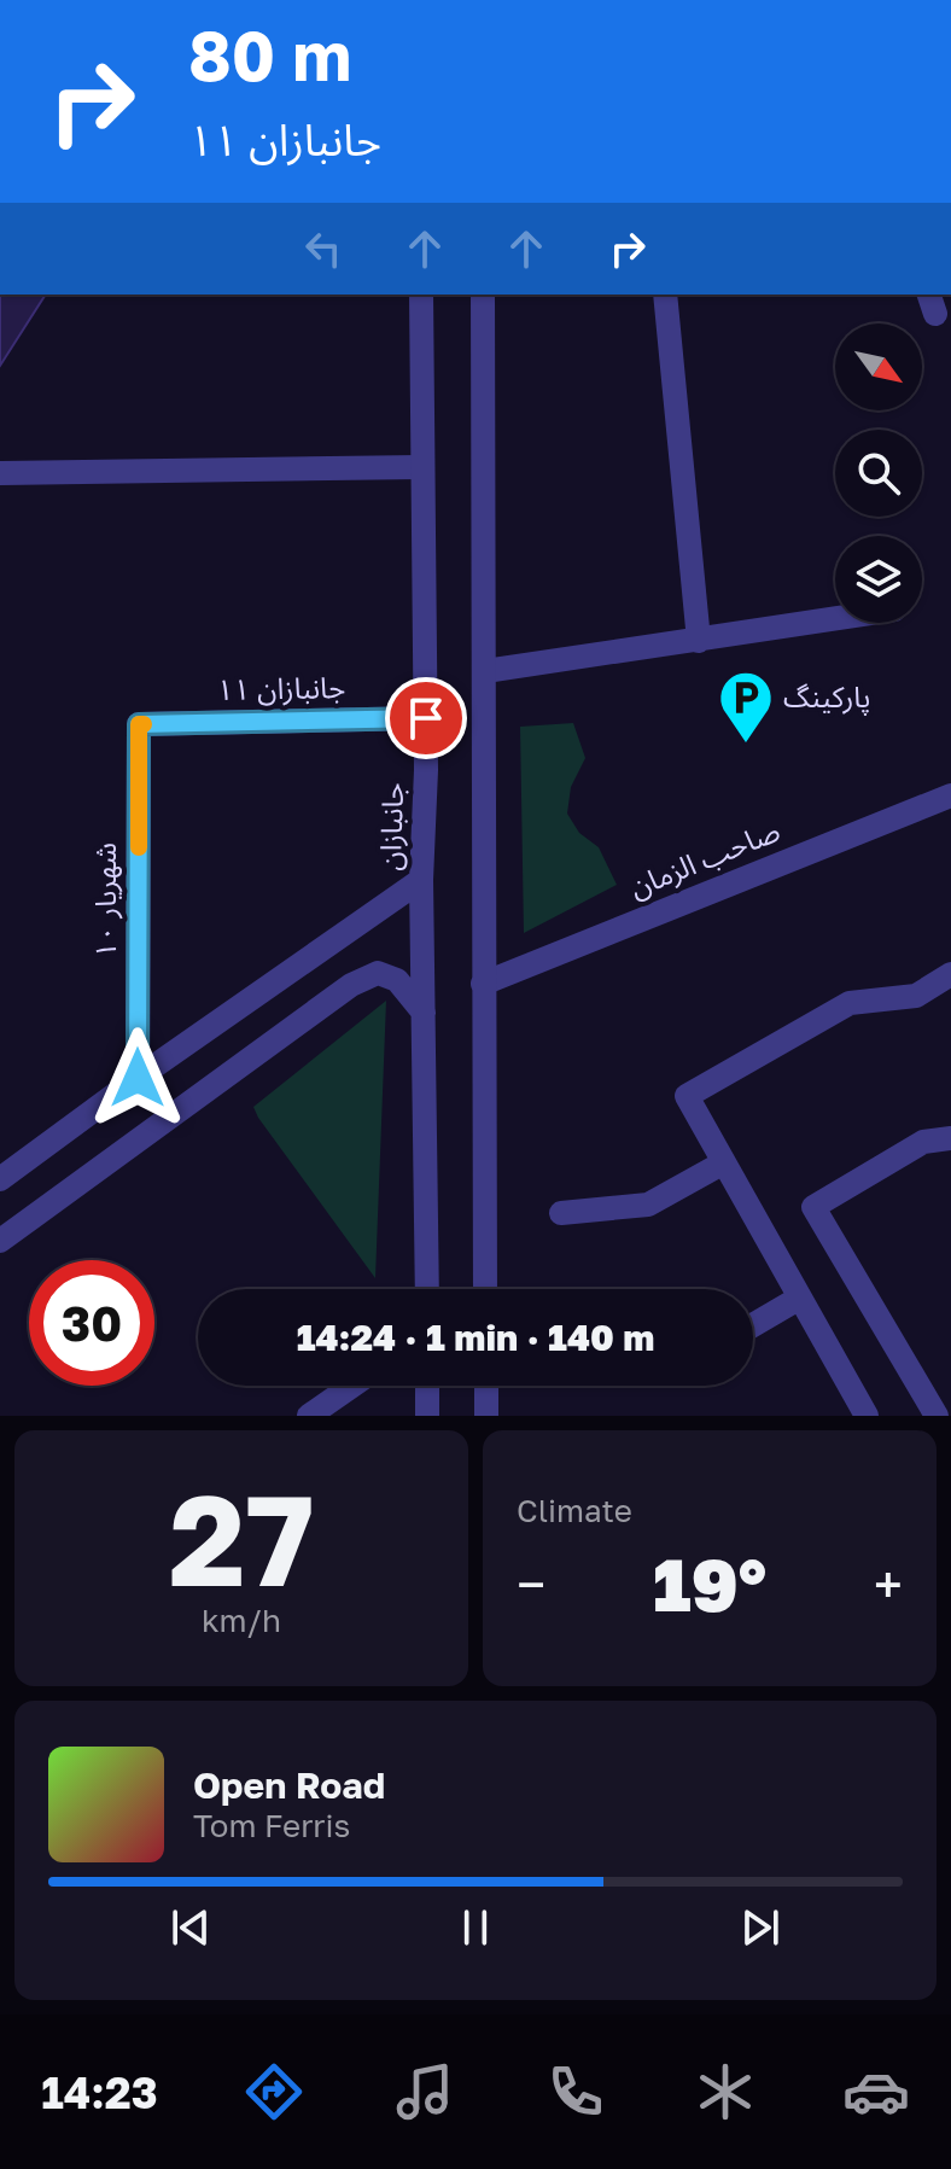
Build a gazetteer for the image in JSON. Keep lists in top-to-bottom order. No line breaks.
{"streets":{"street":["۱۱ جانبازان","جانبازان","صاحب الزمان","شهریار ۱۰"]},"crossings":[["۱۱ جانبازان","جانبازان"],["۱۱ جانبازان","شهریار ۱۰"]],"places":{"parking":["پارکینگ"]},"north":"bottom right","page":{"turn":["80 m","۱۱ جانبازان"],"limit":"30","trip":"14:24 · 1 min · 140 m","tile":[["27","km/h"],"Climate"],"heat":["−","19°","+"],"song":["Open Road","Tom Ferris"],"tabs":"14:23"}}
